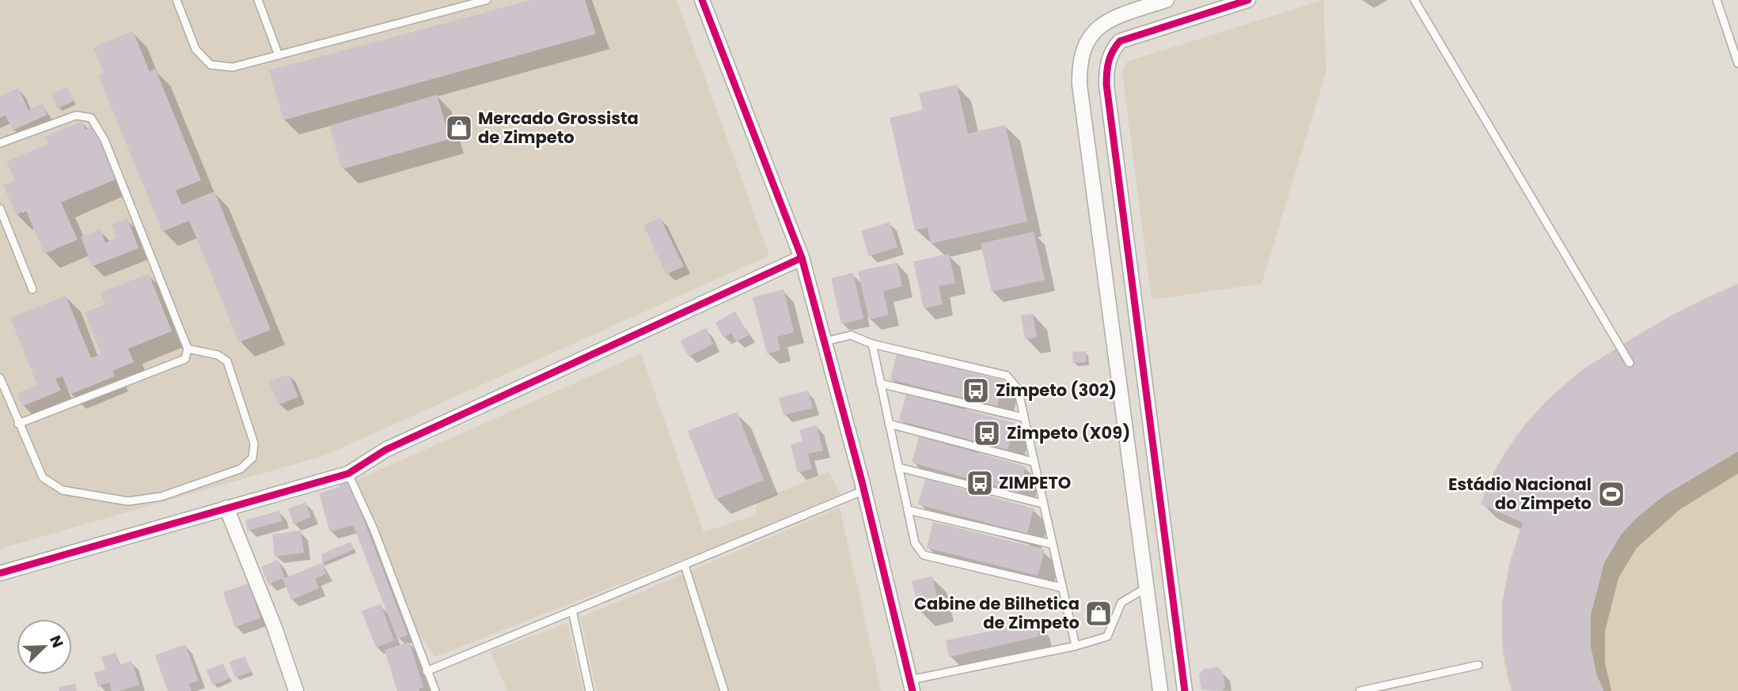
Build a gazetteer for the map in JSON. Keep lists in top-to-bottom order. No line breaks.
{"places":{"shop":["Mercado Grossista de Zimpeto","Cabine de Bilhetica de Zimpeto"],"bus stop":["Zimpeto (302)","Zimpeto (X09)","ZIMPETO"],"sports":["Estádio Nacional do Zimpeto"]},"north":"top right"}
